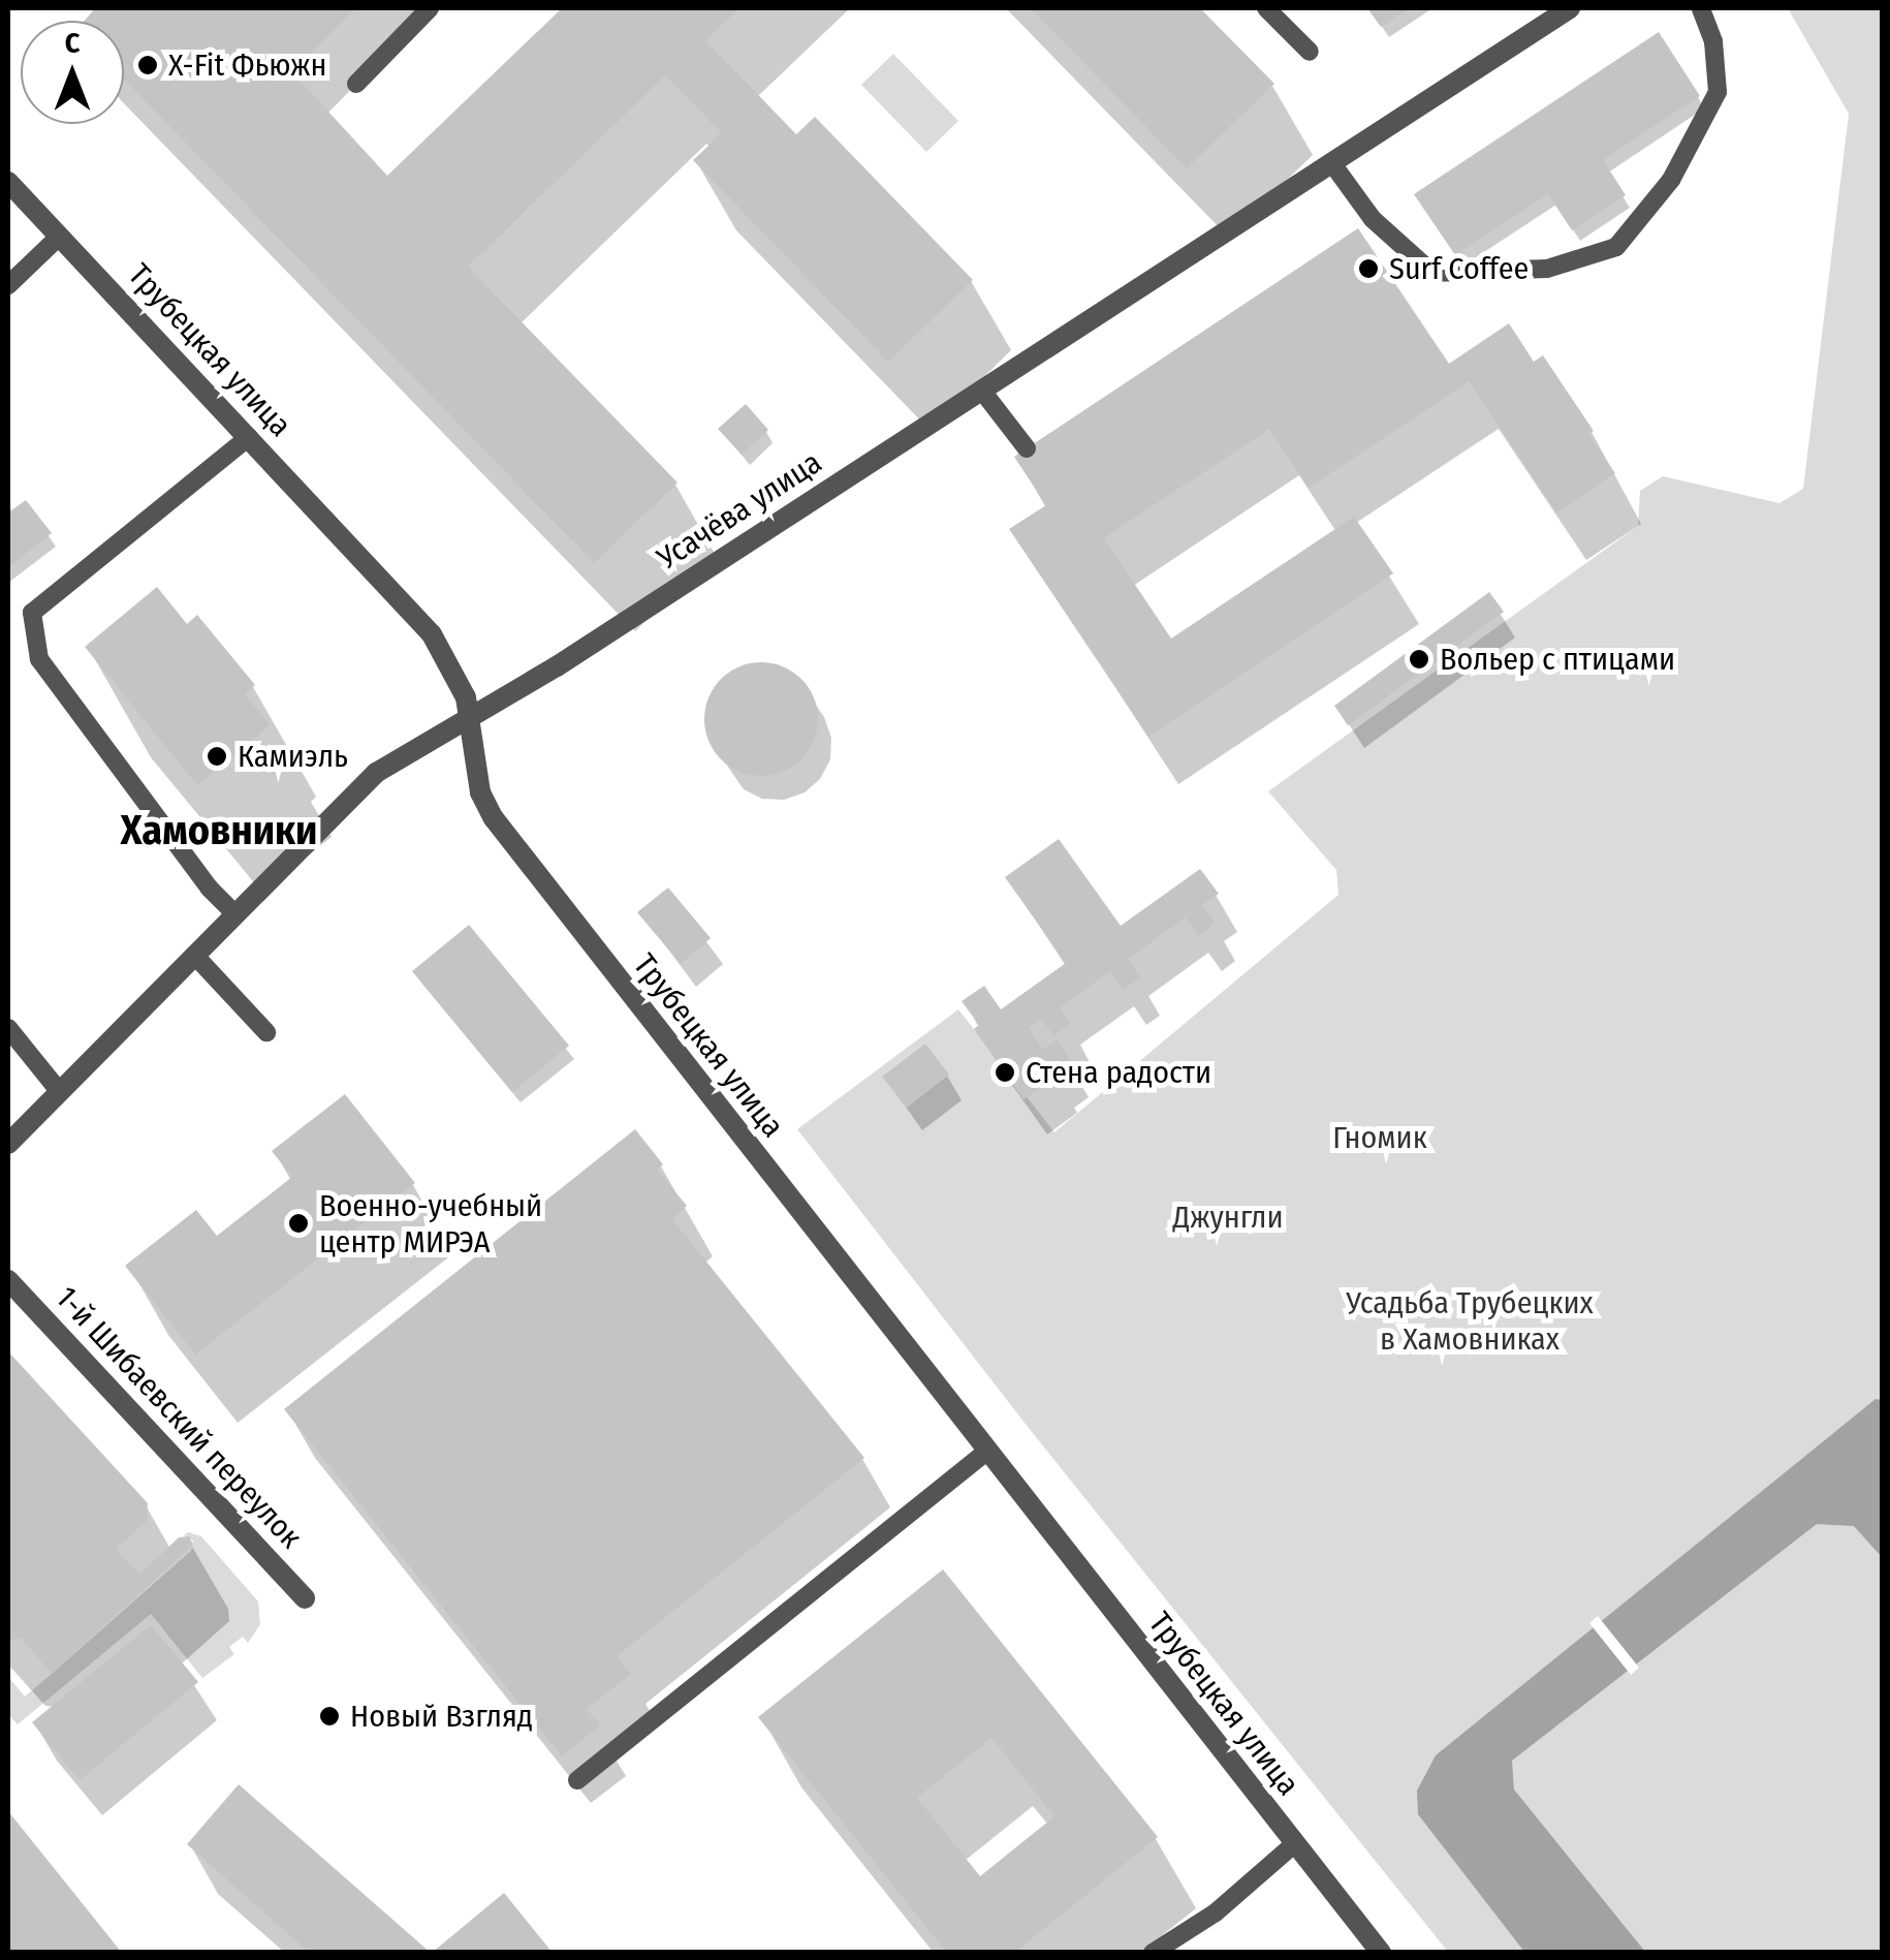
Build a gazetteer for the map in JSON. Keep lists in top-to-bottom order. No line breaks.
{"streets":{"street":["Трубецкая улица","Усачёва улица","1-й Шибаевский переулок"]},"crossings":[["Трубецкая улица","Усачёва улица"]],"districts":["Хамовники"],"parks":["Гномик","Джунгли","Усадьба Трубецких в Хамовниках"],"places":["X-Fit Фьюжн","Surf Coffee","Вольер с птицами","Камиэль","Стена радости","Военно-учебный центр МИРЭА","Новый Взгляд"],"north":"top"}
